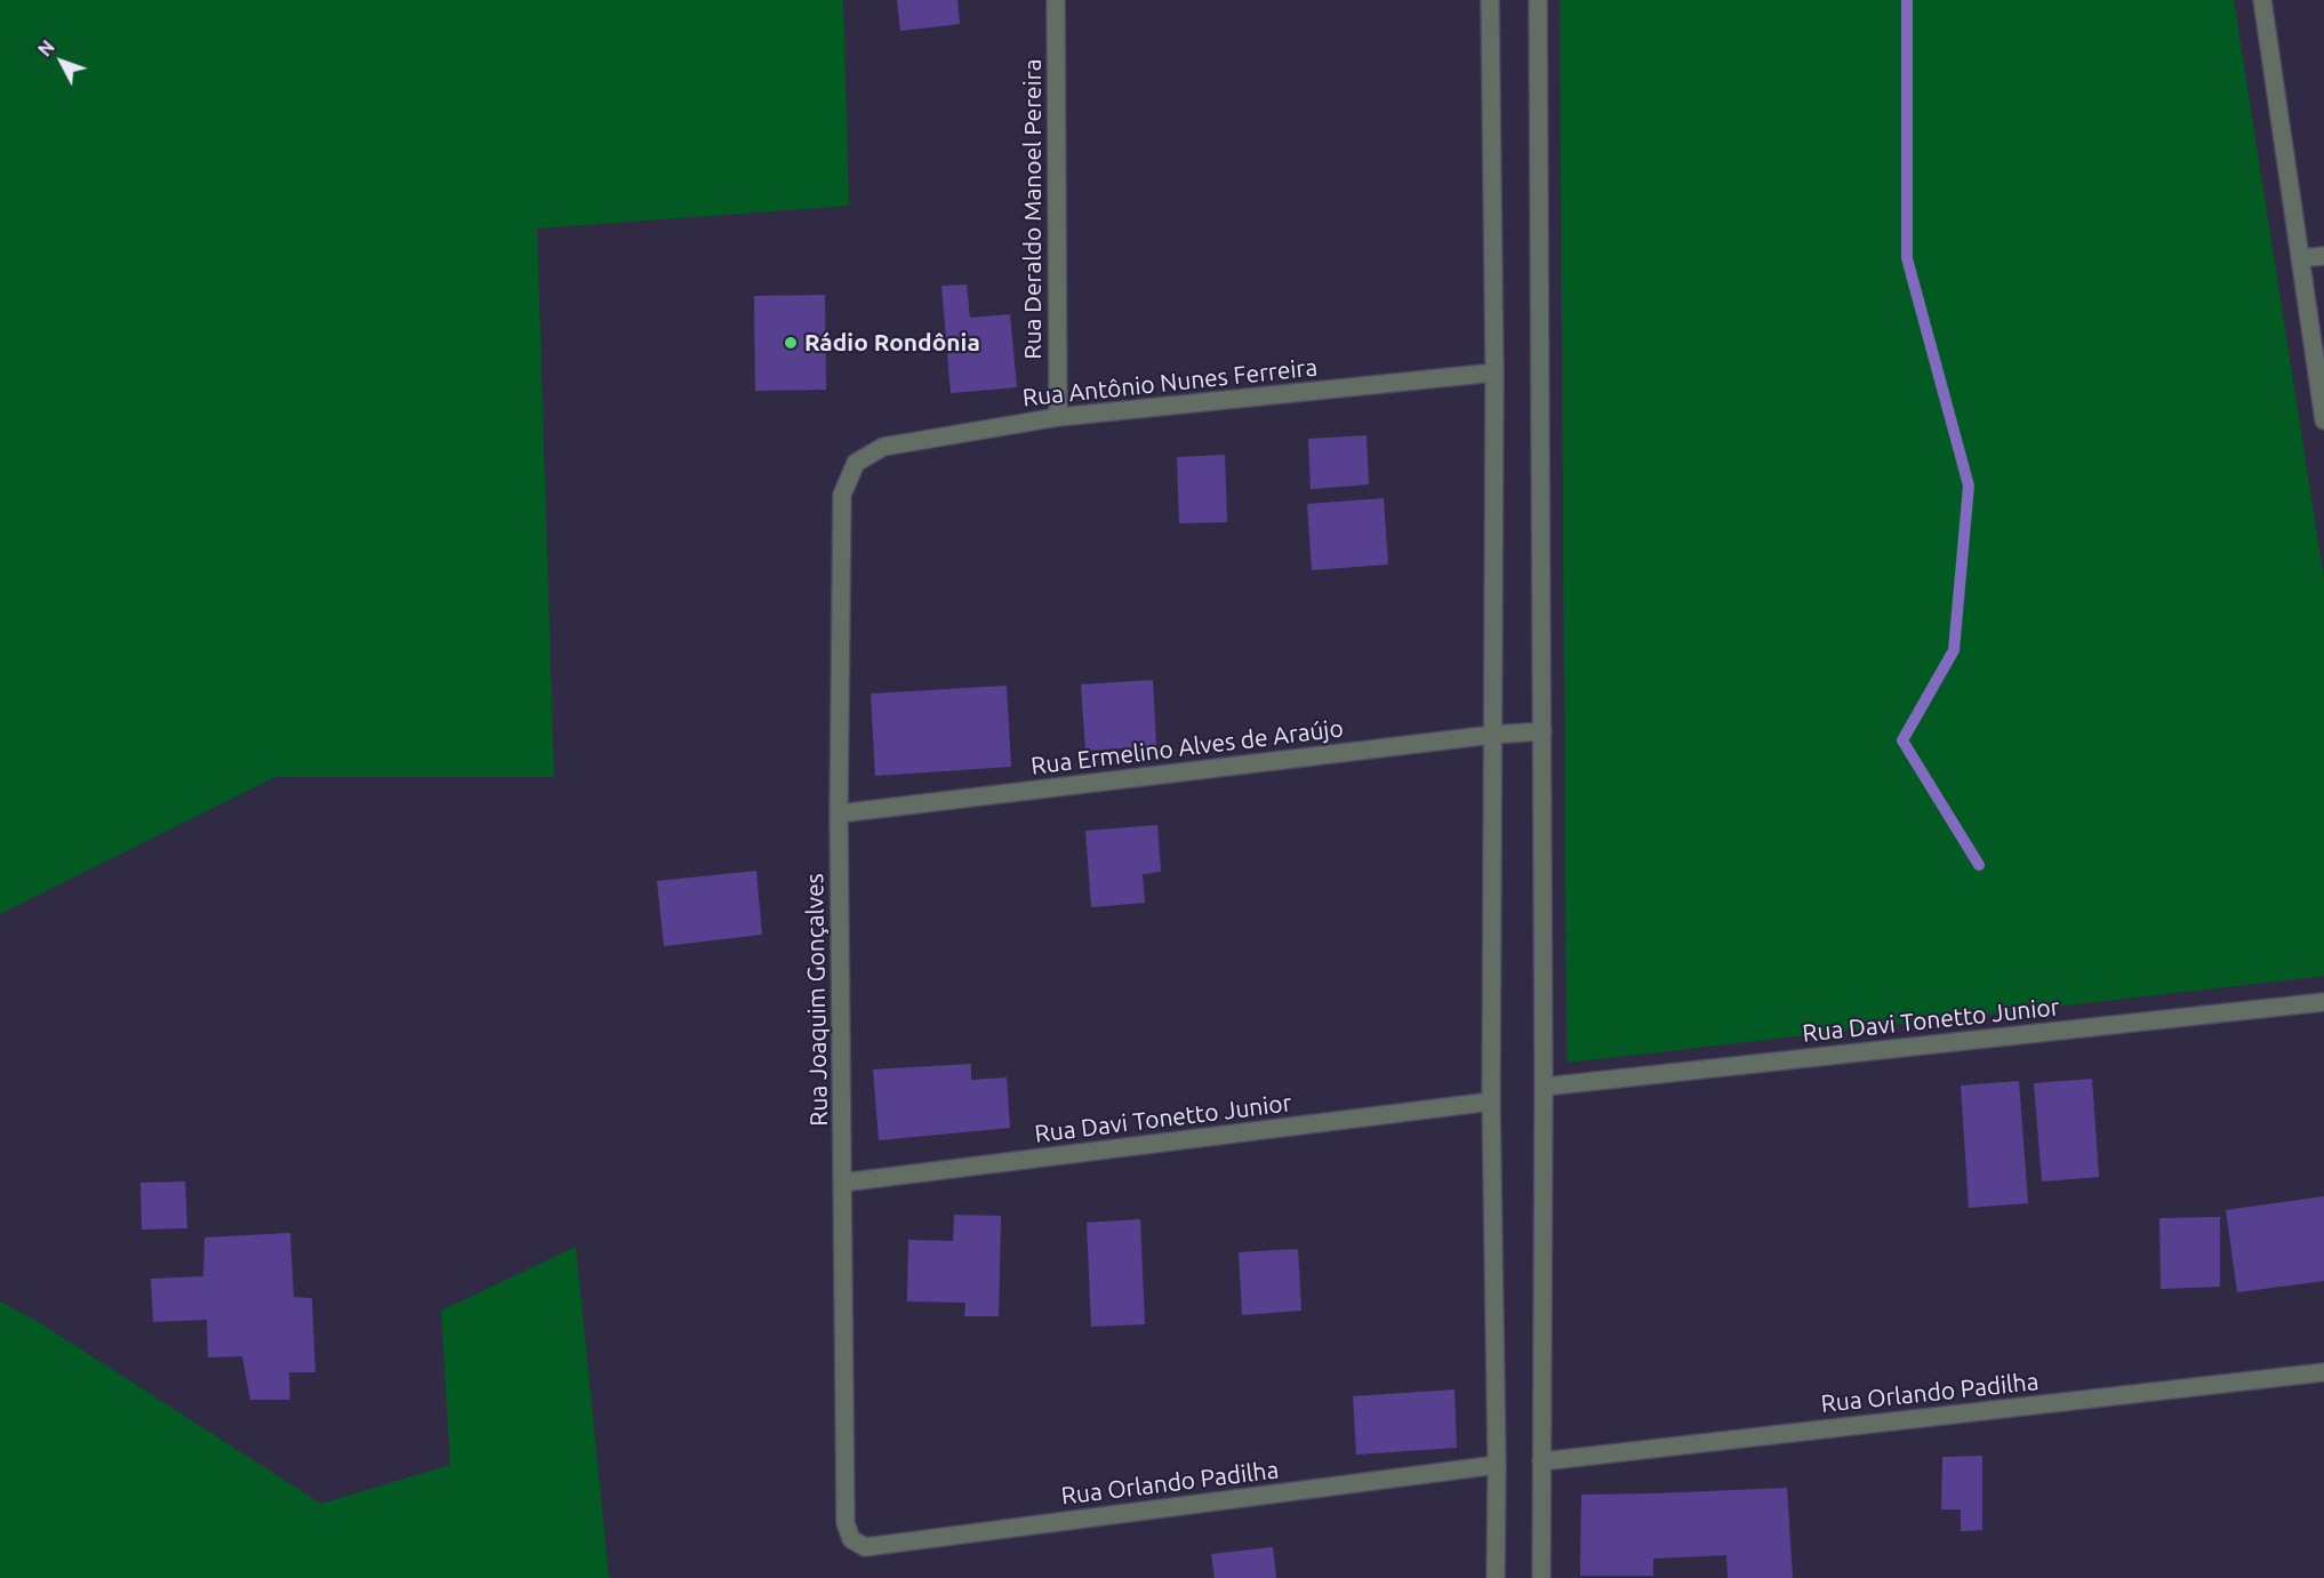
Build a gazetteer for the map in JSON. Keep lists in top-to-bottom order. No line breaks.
{"streets":{"street":["Rua Deraldo Manoel Pereira","Rua Antônio Nunes Ferreira","Rua Ermelino Alves de Araújo","Rua Joaquim Gonçalves","Rua Davi Tonetto Junior","Rua Orlando Padilha"]},"crossings":[["Rua Deraldo Manoel Pereira","Rua Antônio Nunes Ferreira"],["Rua Antônio Nunes Ferreira","Rua Joaquim Gonçalves"],["Rua Ermelino Alves de Araújo","Rua Joaquim Gonçalves"],["Rua Joaquim Gonçalves","Rua Davi Tonetto Junior"],["Rua Joaquim Gonçalves","Rua Orlando Padilha"]],"places":["Rádio Rondônia"],"north":"top left"}
